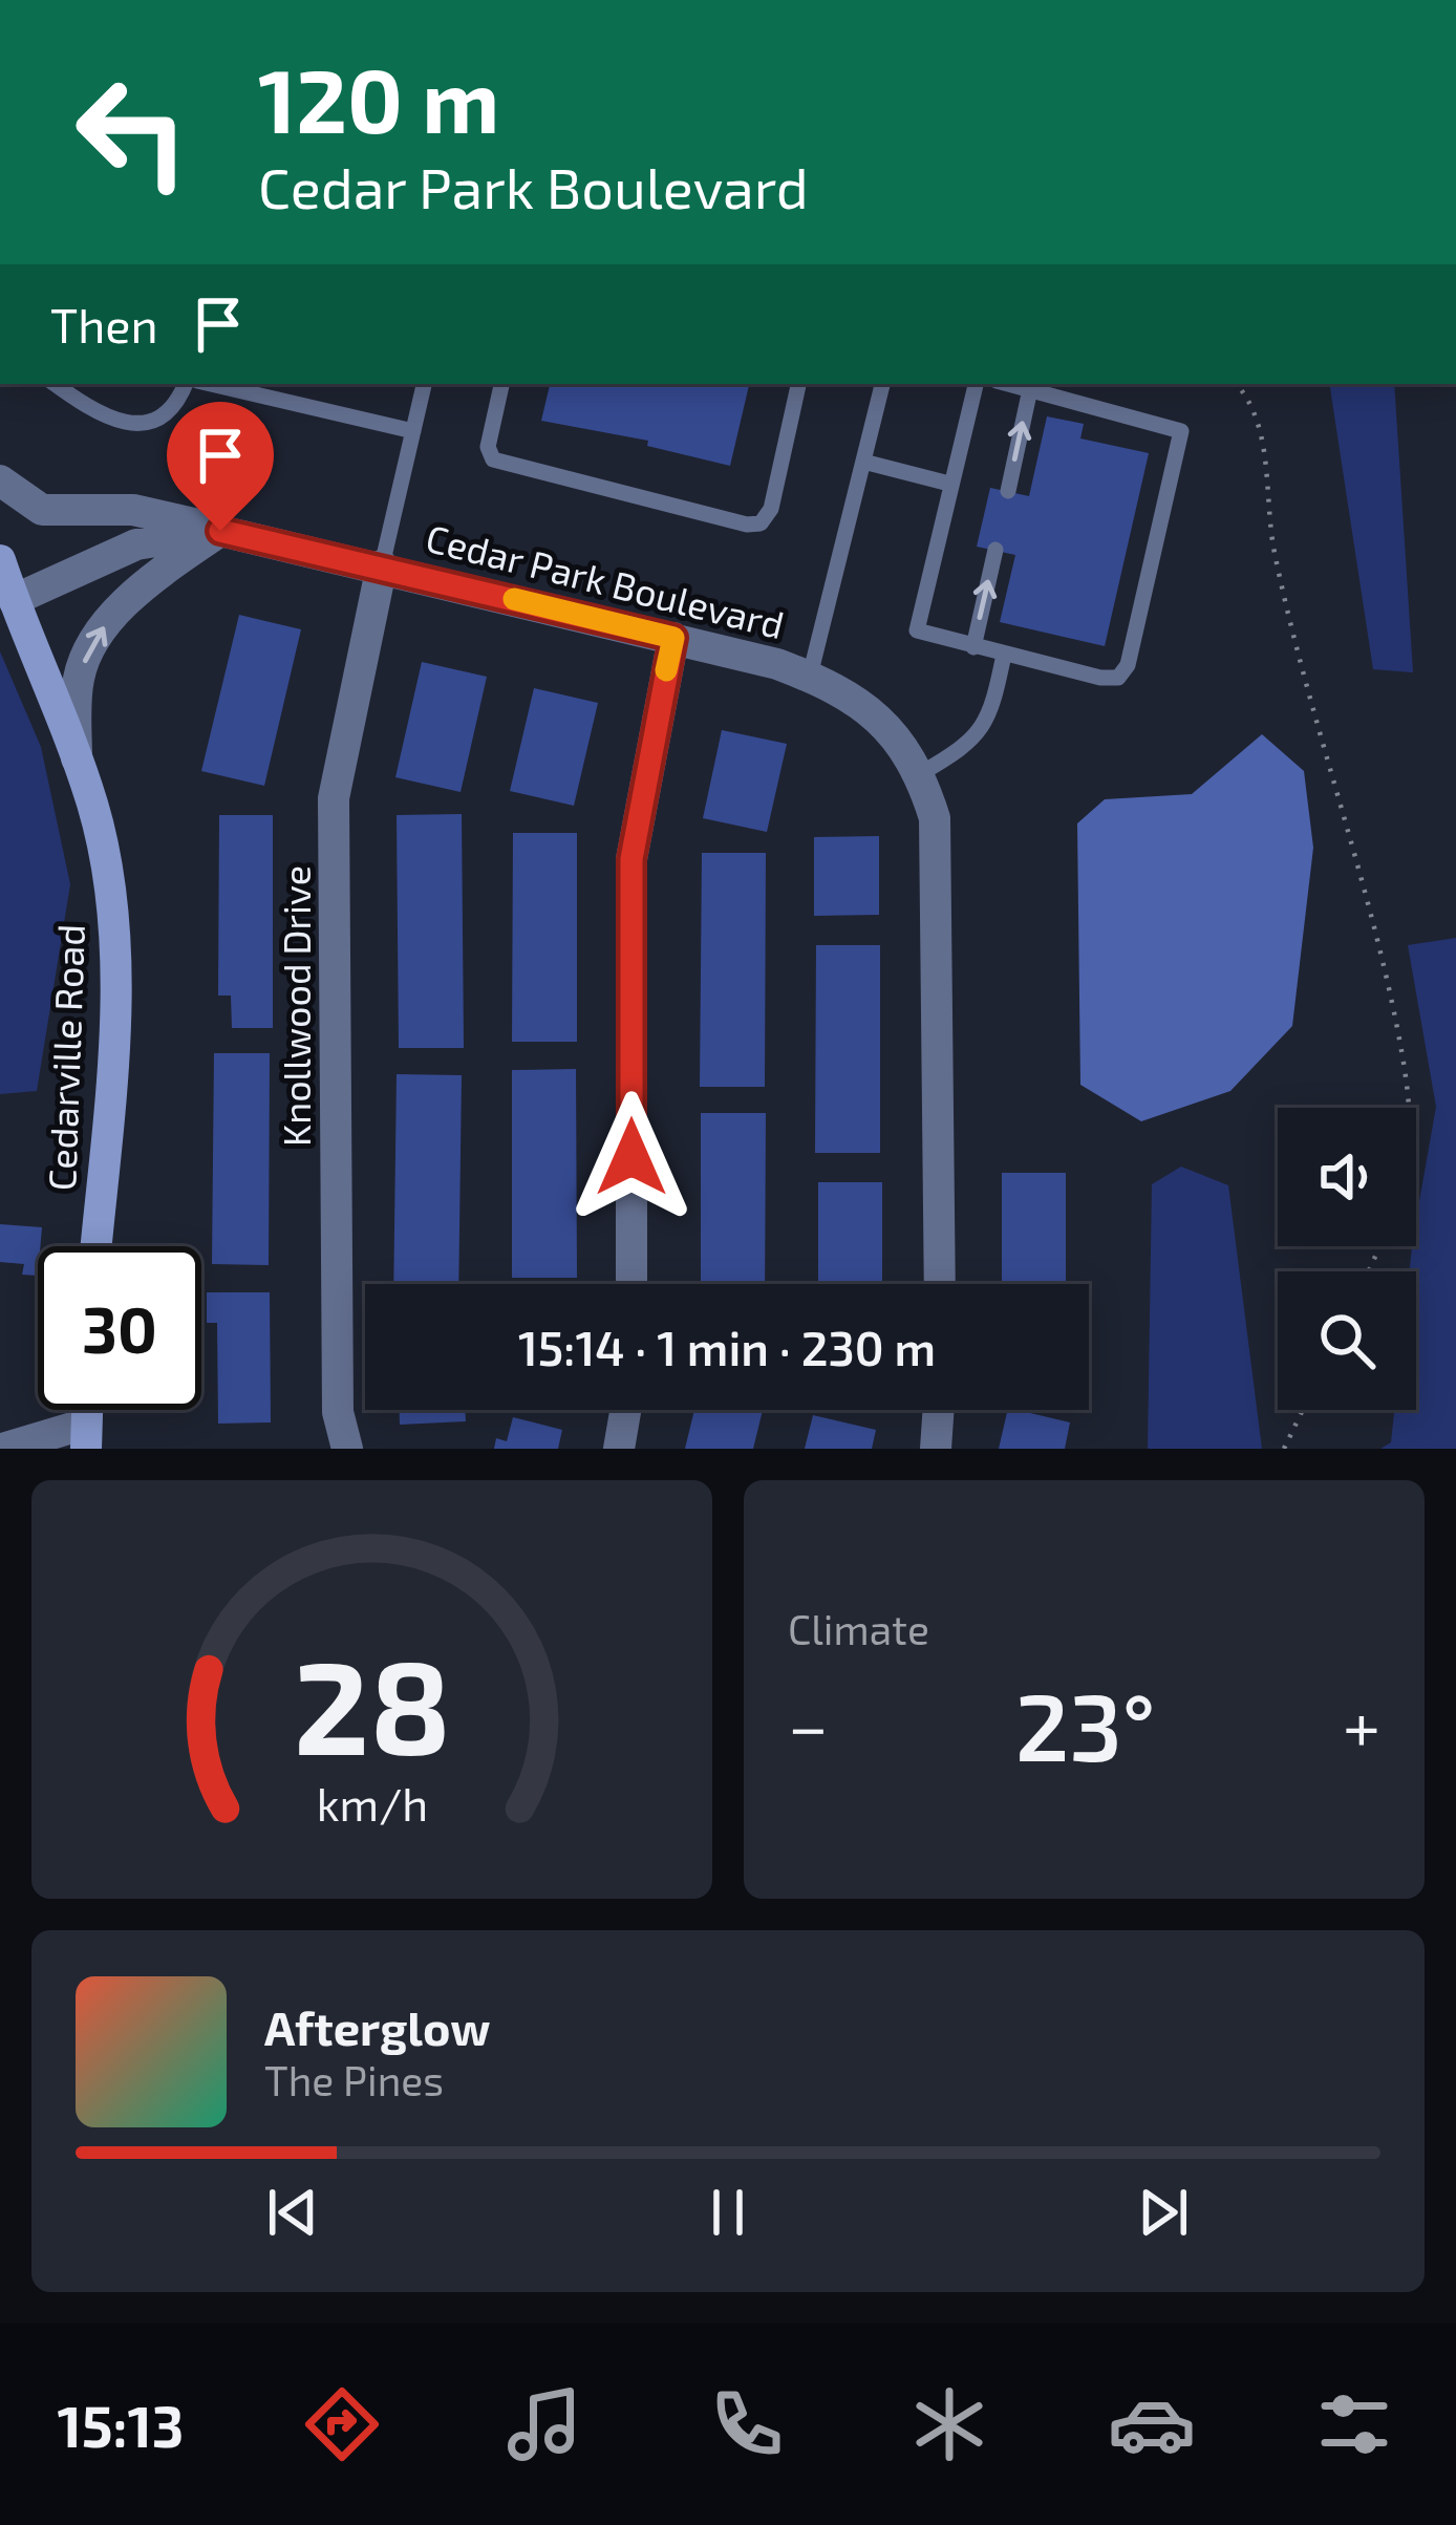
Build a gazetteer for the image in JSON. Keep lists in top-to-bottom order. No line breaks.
{"streets":{"main road":["Cedarville Road"],"street":["Cedar Park Boulevard","Knollwood Drive"]},"crossings":[["Cedar Park Boulevard","Knollwood Drive"],["Cedar Park Boulevard","Cedarville Road"]],"page":{"turn":["120 m","Cedar Park Boulevard"],"then":"Then","limit":"30","trip":"15:14 · 1 min · 230 m","tile":"Climate","heat":["−","23°","+"],"song":["Afterglow","The Pines"],"tabs":"15:13","gauge":["28","km/h"]}}
